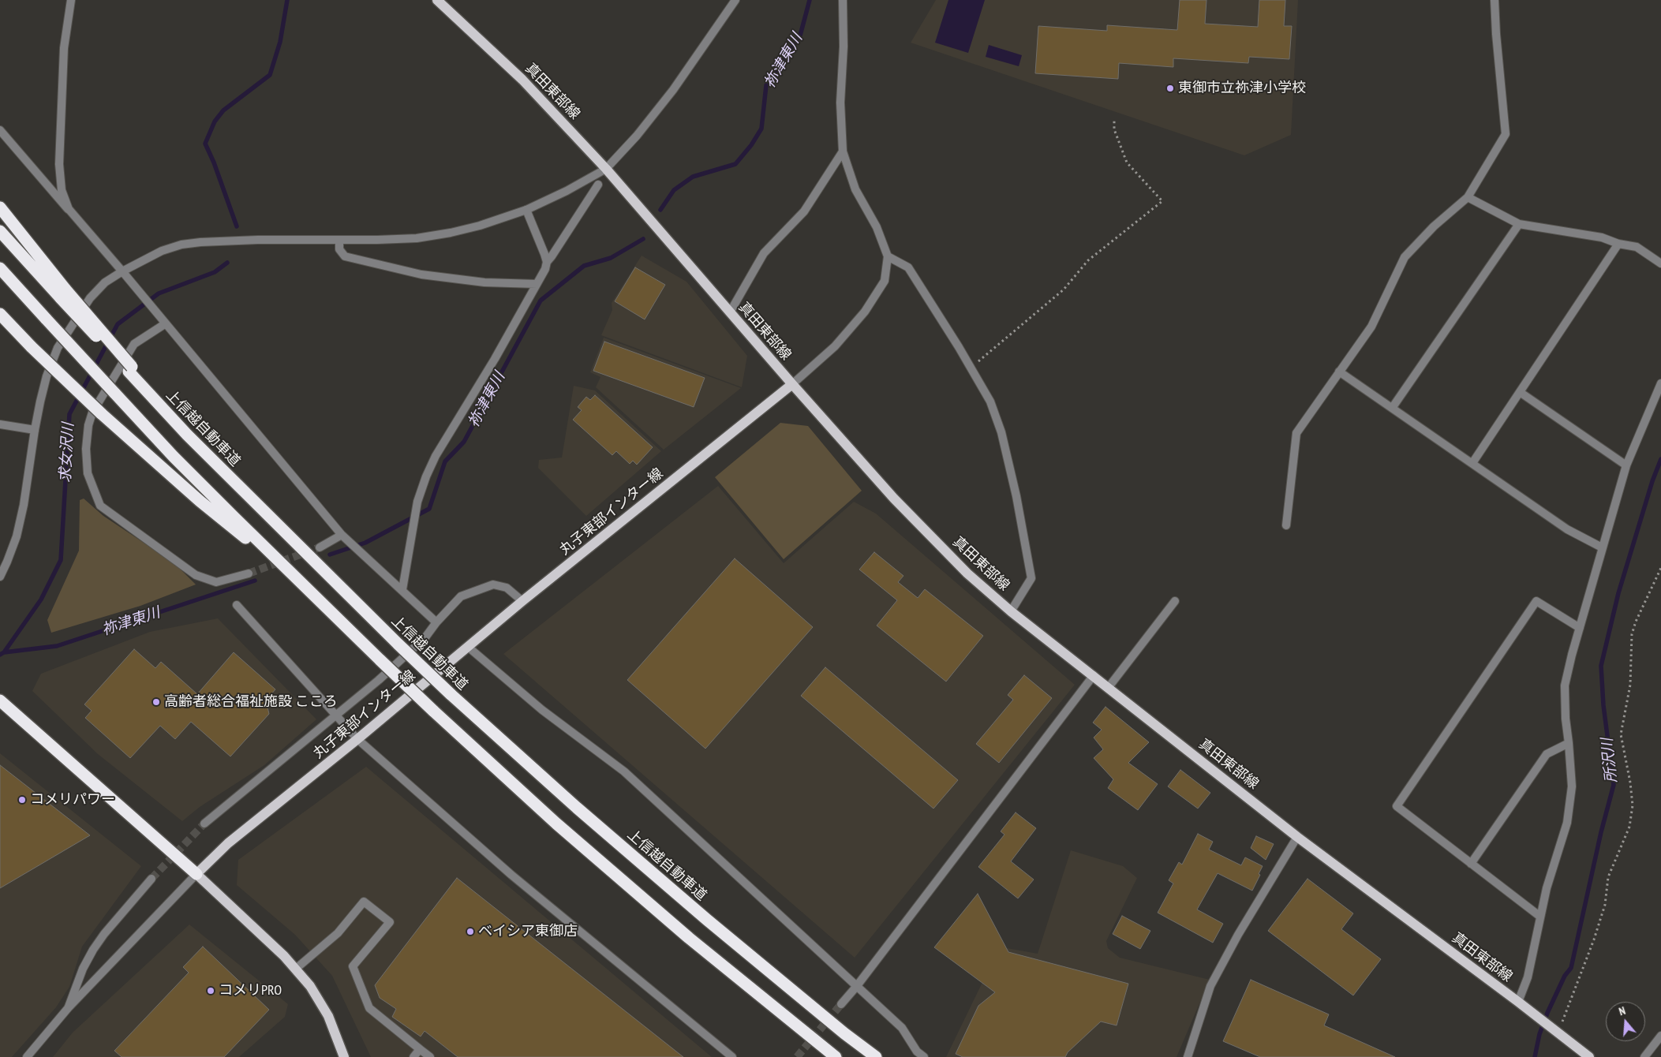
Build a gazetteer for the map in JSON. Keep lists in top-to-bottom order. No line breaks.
{"streets":{"highway":["上信越自動車道"],"main road":["真田東部線","丸子東部インター線"]},"crossings":[["真田東部線","丸子東部インター線"]],"water":["祢津東川","求女沢川","所沢川"],"places":["東御市立祢津小学校","高齢者総合福祉施設 こころ","コメリパワー","ベイシア東御店","コメリPRO"],"north":"top"}
